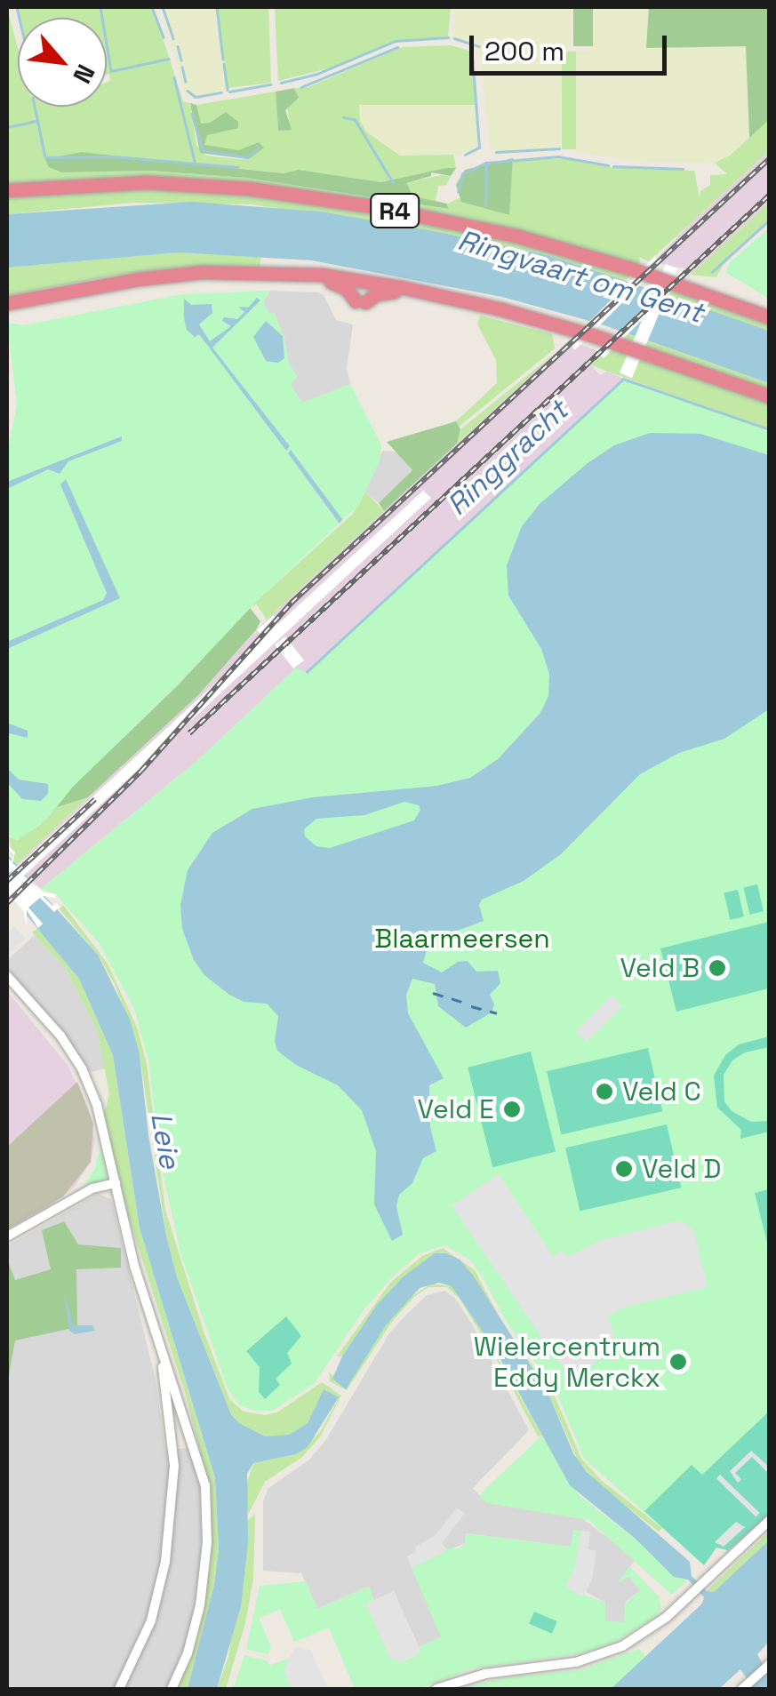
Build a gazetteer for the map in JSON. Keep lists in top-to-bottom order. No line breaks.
{"streets":{"highway":["R4"]},"water":["Ringvaart om Gent","Ringgracht","Leie"],"parks":["Blaarmeersen"],"places":["Veld B","Veld C","Veld E","Veld D","Wielercentrum Eddy Merckx"],"scale_bar":"200 m","north":"bottom right"}
